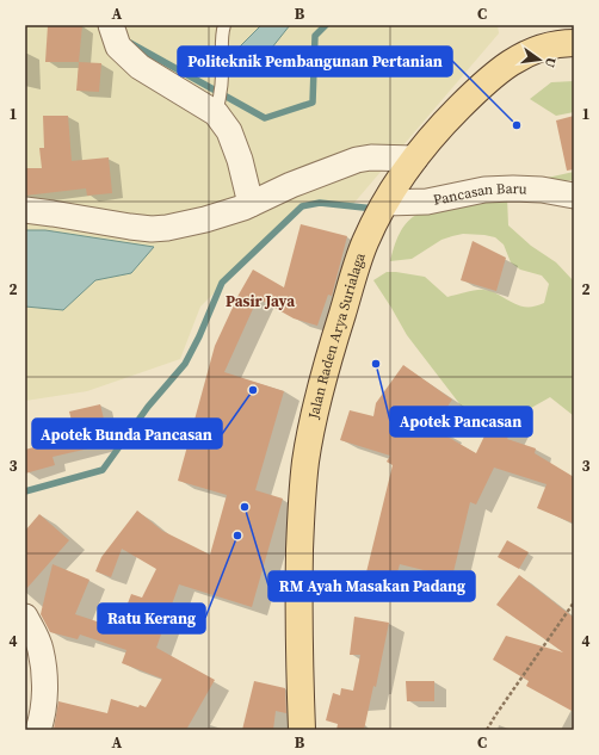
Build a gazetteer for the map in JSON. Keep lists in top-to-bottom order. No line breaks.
{"streets":{"main road":["Jalan Raden Arya Surialaga"],"street":["Pancasan Baru"]},"crossings":[["Pancasan Baru","Jalan Raden Arya Surialaga"]],"districts":["Pasir Jaya"],"places":["Politeknik Pembangunan Pertanian","Apotek Pancasan","Apotek Bunda Pancasan","RM Ayah Masakan Padang","Ratu Kerang"],"north":"right","grid":{"columns":["A","B","C"],"rows":["1","2","3","4"]}}
